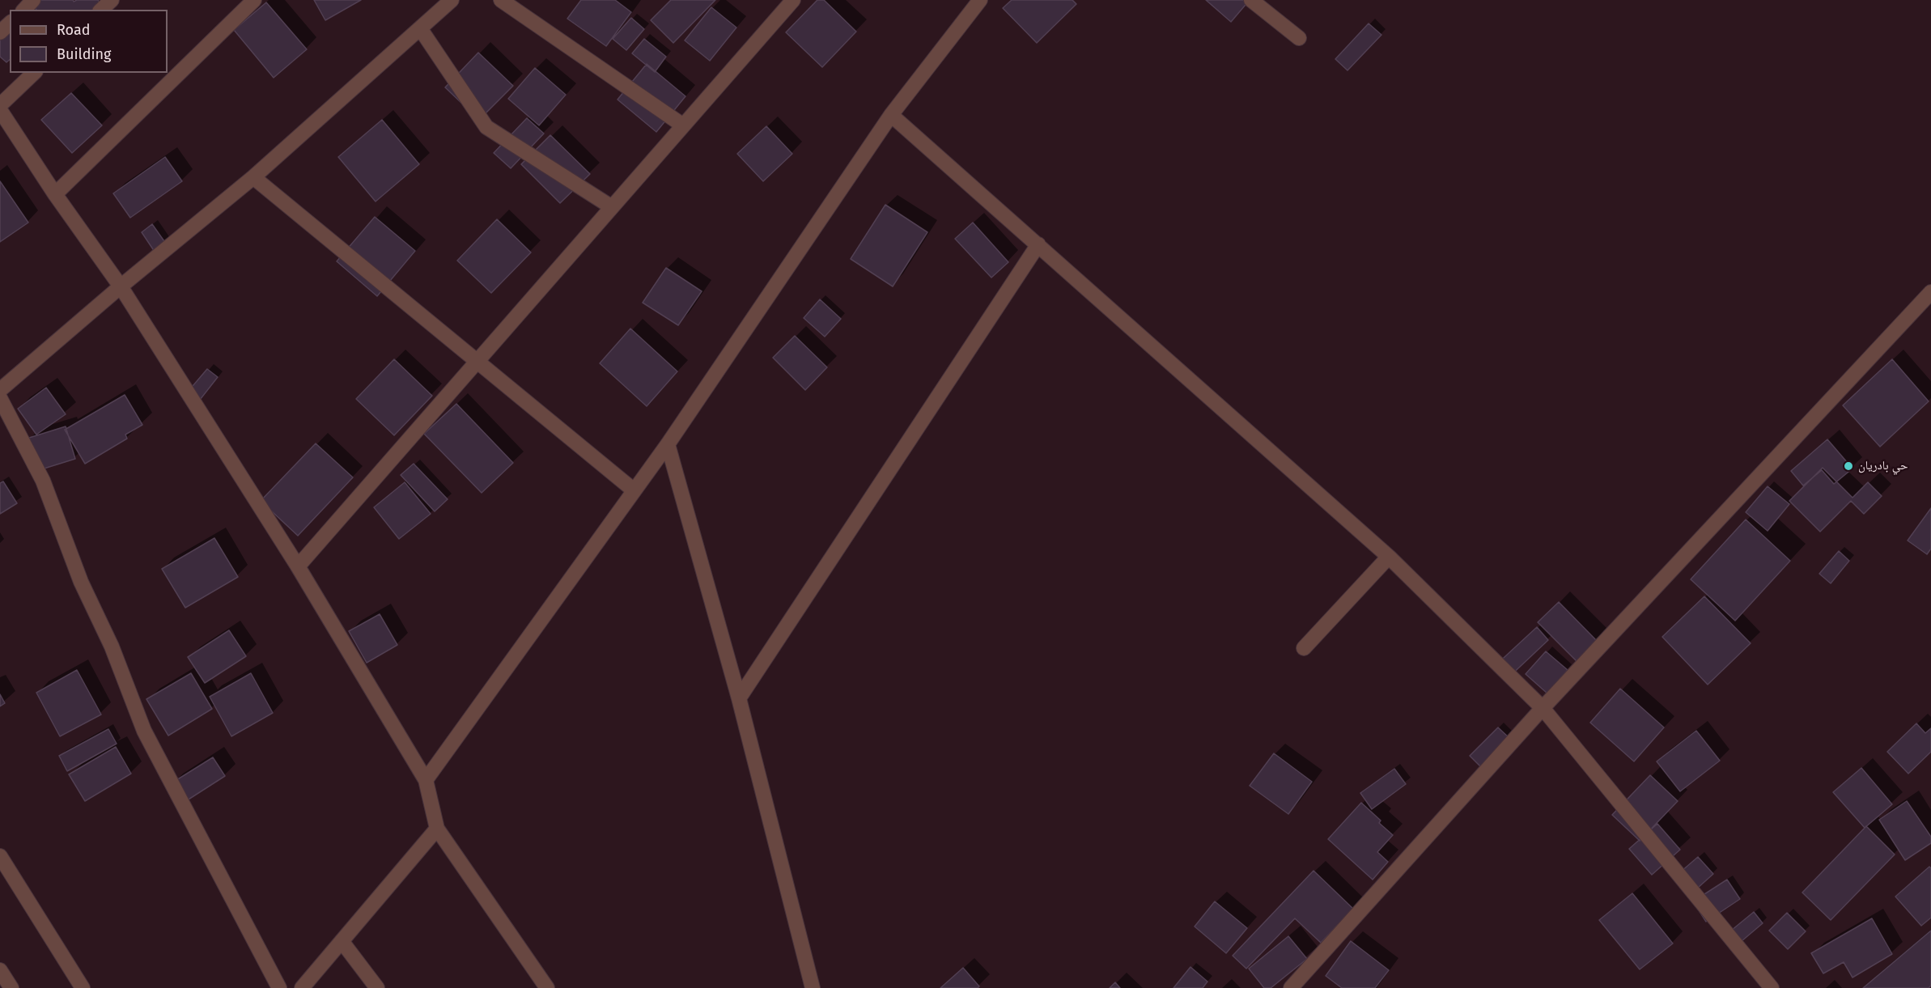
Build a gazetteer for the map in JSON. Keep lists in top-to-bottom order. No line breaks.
{"places":["حي بادريان"],"legend":["Road","Building"]}
